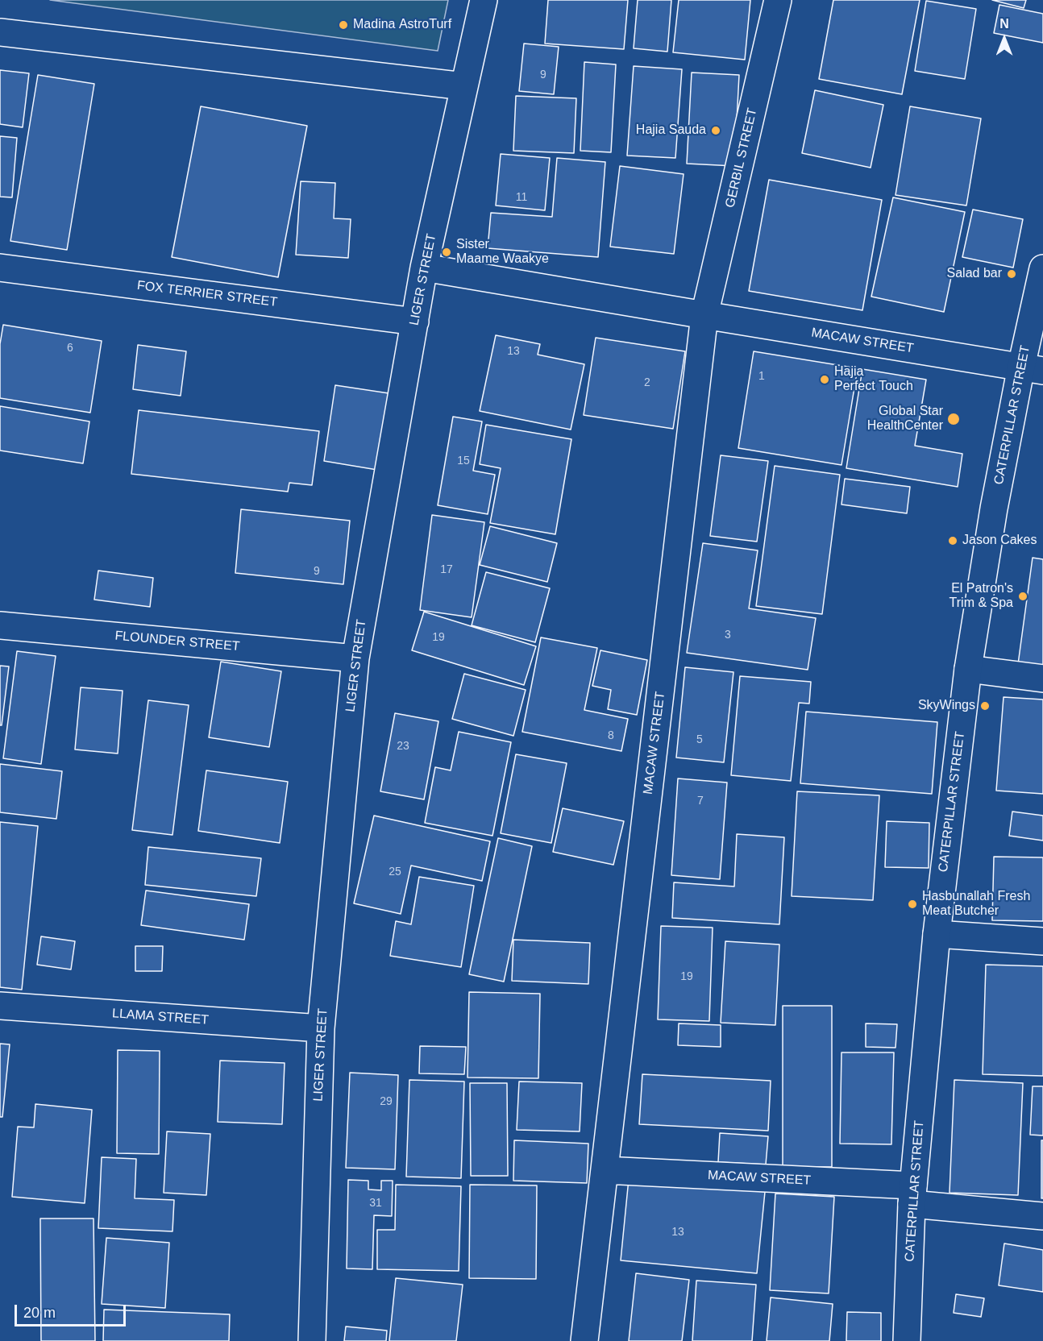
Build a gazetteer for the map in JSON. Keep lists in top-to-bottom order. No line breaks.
{"streets":{"street":["GERBIL STREET","LIGER STREET","FOX TERRIER STREET","MACAW STREET","CATERPILLAR STREET","FLOUNDER STREET","LLAMA STREET"]},"crossings":[["GERBIL STREET","MACAW STREET"],["LIGER STREET","FOX TERRIER STREET"],["LIGER STREET","MACAW STREET"],["LIGER STREET","FLOUNDER STREET"],["LIGER STREET","LLAMA STREET"],["MACAW STREET","CATERPILLAR STREET"]],"places":["Madina AstroTurf","Hajia Sauda","Sister Maame Waakye","Salad bar","Hajia Perfect Touch","Global Star HealthCenter","Jason Cakes","El Patron's Trim & Spa","SkyWings","Hasbunallah Fresh Meat Butcher"],"house_numbers":["9","11","6","13","1","2","15","17","9","3","19","8","5","23","7","25","19","29","31","13"],"scale_bar":"20 m","north":"top"}
